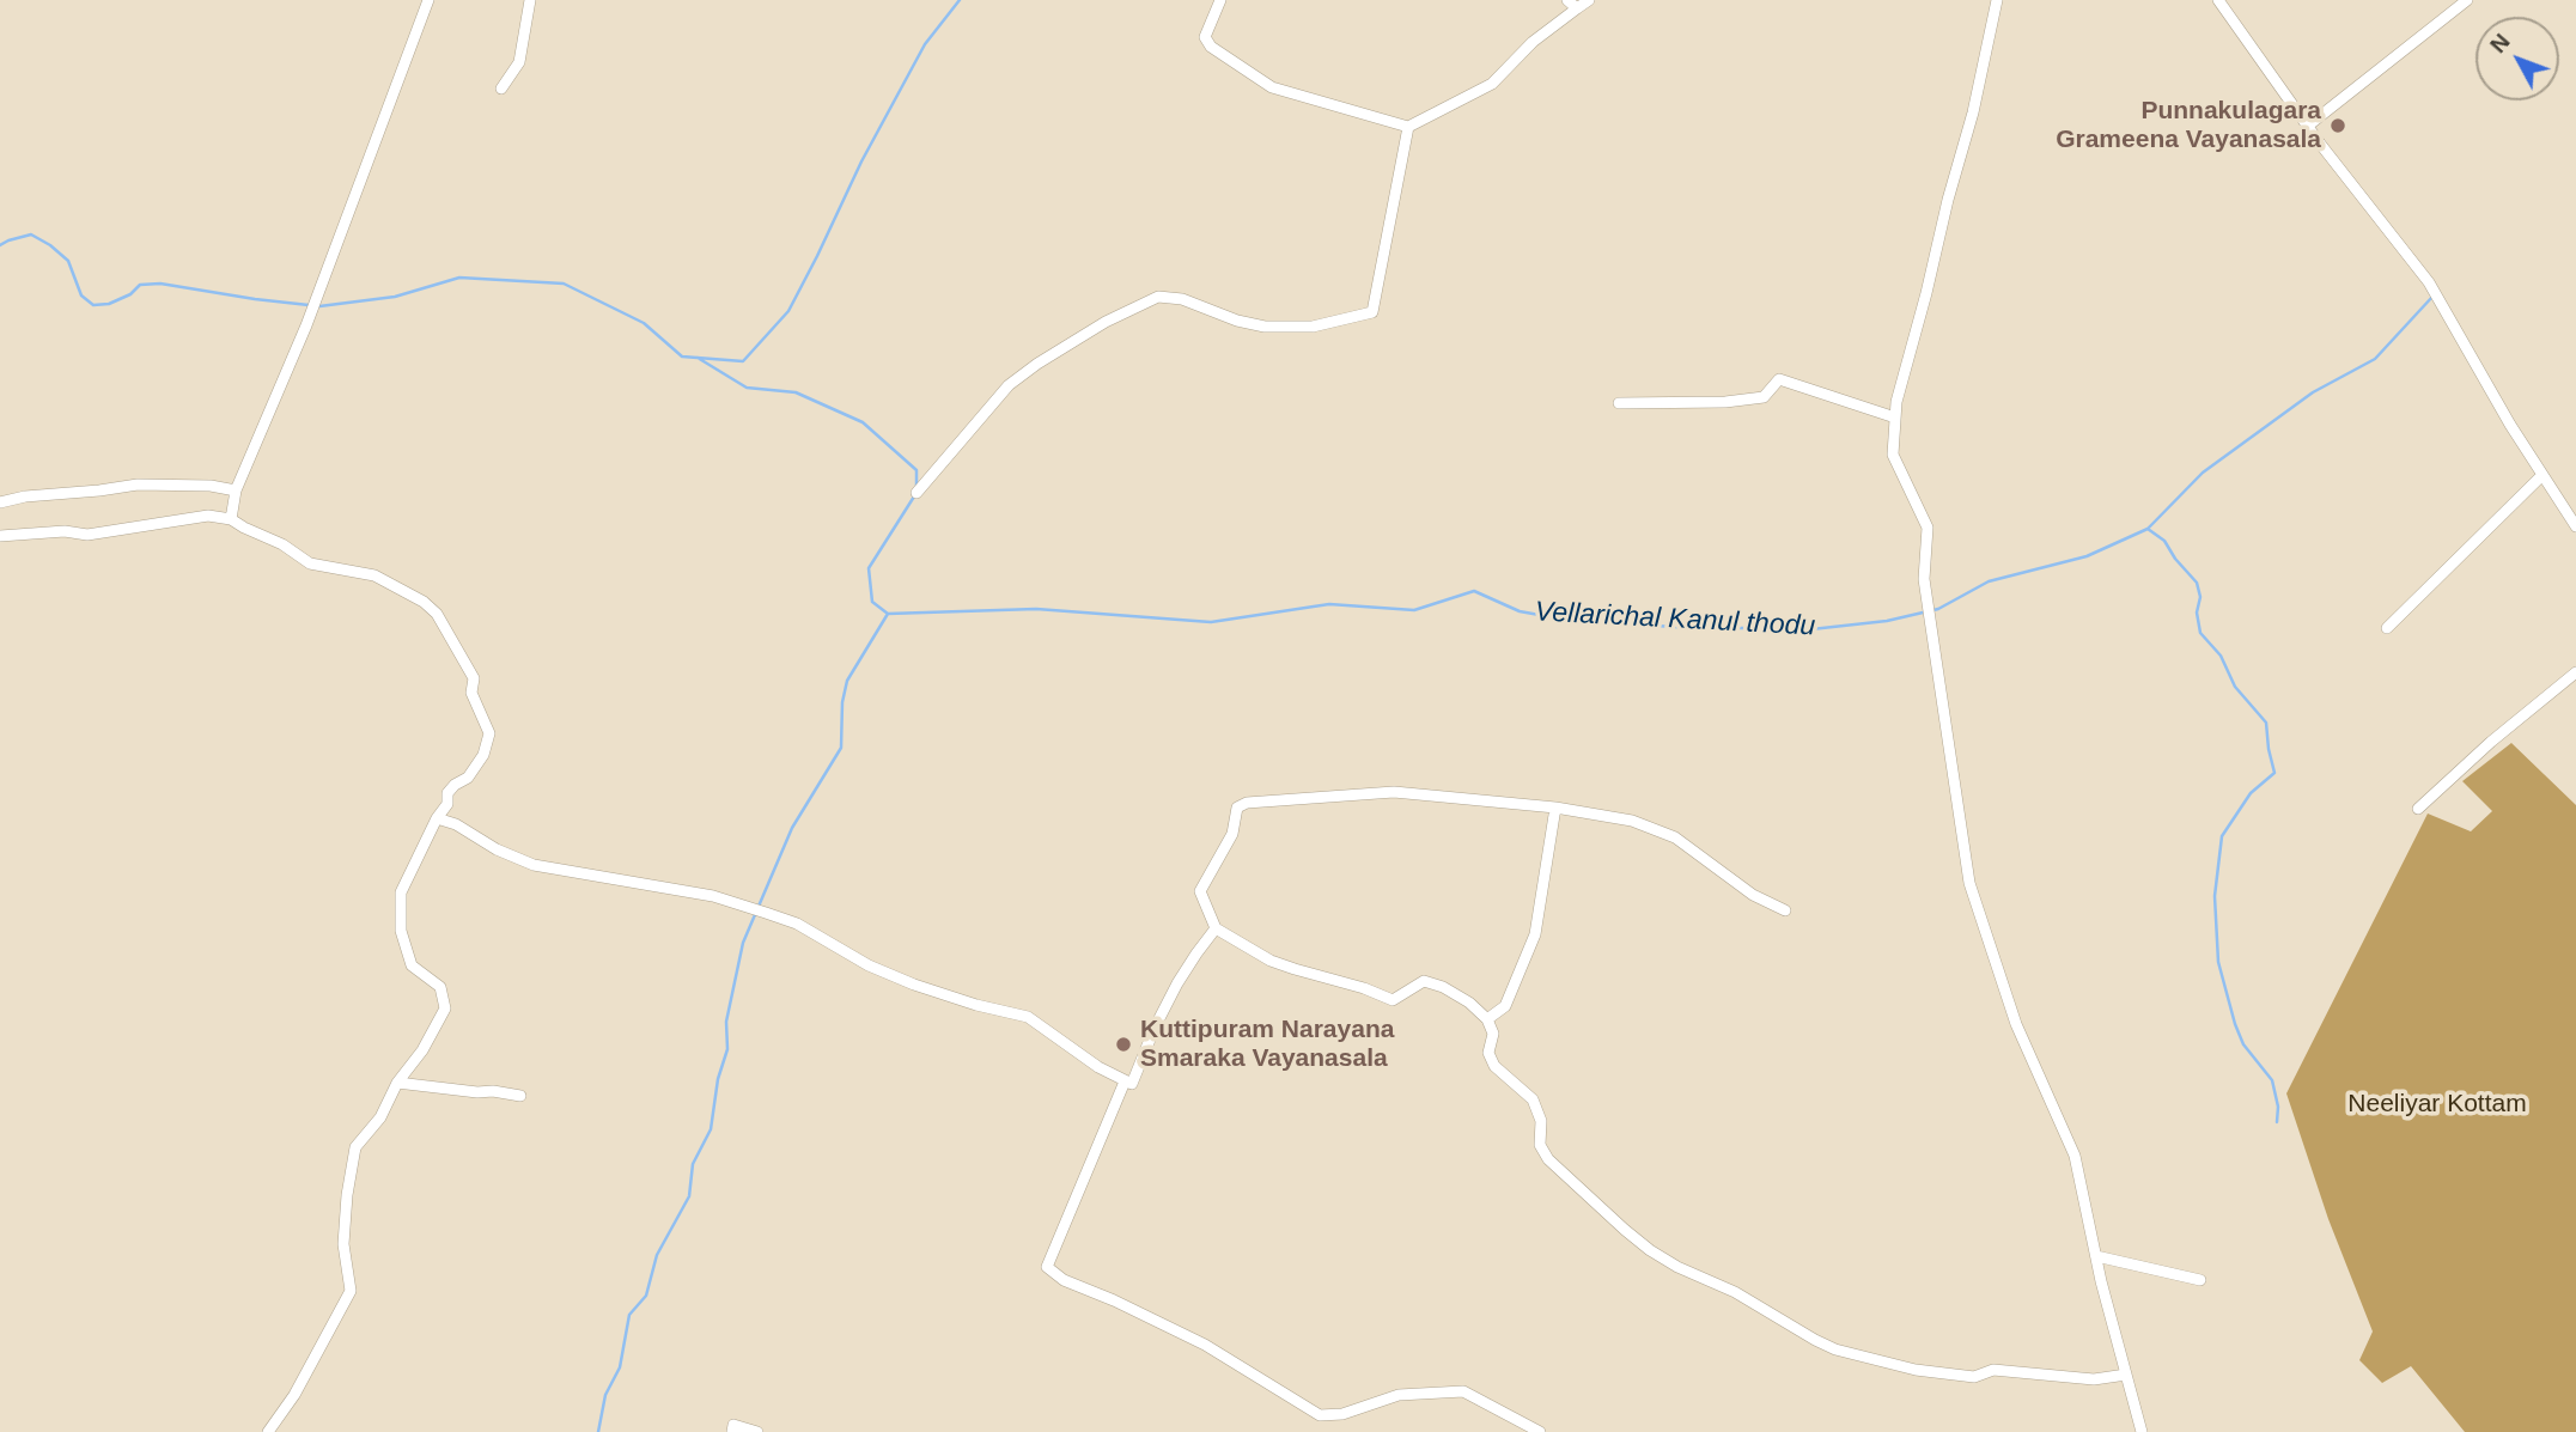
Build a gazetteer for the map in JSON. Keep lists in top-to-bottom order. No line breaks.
{"water":["Vellarichal Kanul thodu"],"parks":["Neeliyar Kottam"],"places":["Punnakulagara Grameena Vayanasala","Kuttipuram Narayana Smaraka Vayanasala"],"north":"top left"}
